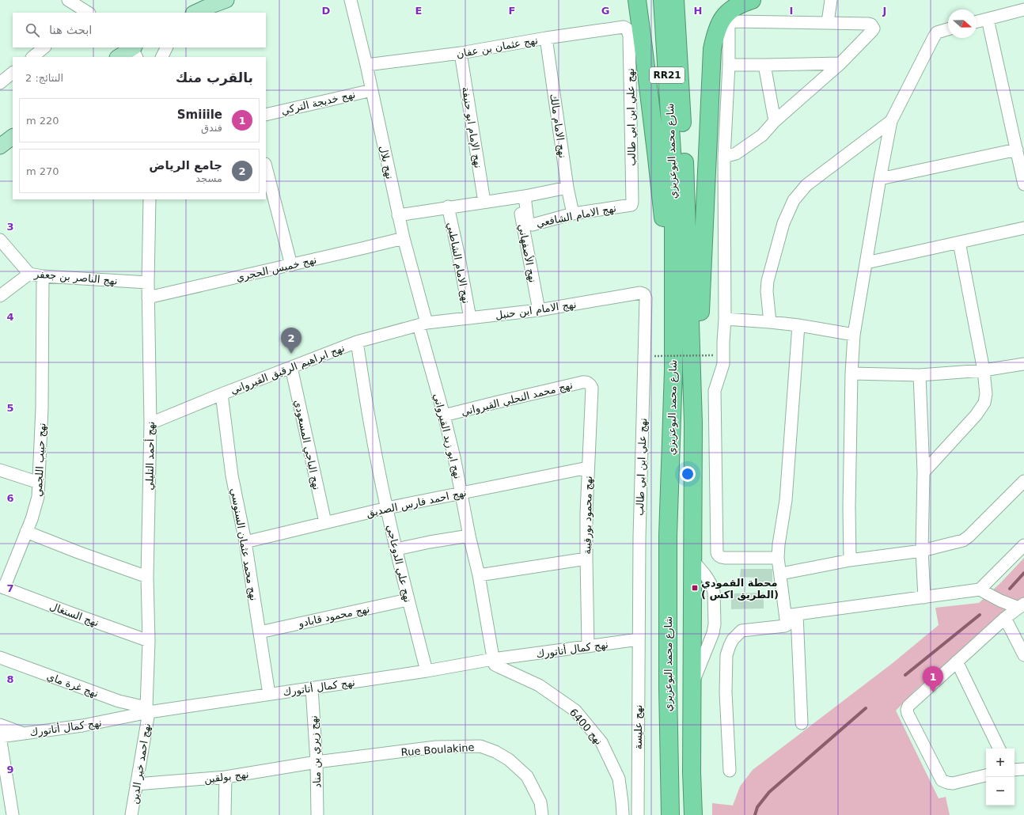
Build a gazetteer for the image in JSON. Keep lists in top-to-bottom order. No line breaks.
{"streets":{"highway":["RR21","شارع محمد البوعزيزي"],"street":["نهج عثمان بن عفان","نهج خديجة التركي","نهج علي ابن ابي طالب","نهج الامام مالك","نهج الإمام ابو حنيفة","نهج بلال","نهج الامام الشافعي","نهج الأصفهاني","نهج الامام الشاطبي","نهج خميس الحجري","نهج الناصر بن جعفر","نهج الامام ابن حنبل","نهج ابراهيم الرقيق القيرواني","نهج محمد النحلي القيرواني","نهج ابو زيد القيرواني","نهج الباجي المسعودي","نهج أحمد التليلي","نهج حبيب اللجمي","نهج احمد فارس الصديق","نهج محمود بورقيبة","نهج محمد عثمان السنوسي","نهج علي الدوعاجي","نهج السنغال","نهج محمود قابادو","نهج كمال أتاتورك","نهج غرة ماي","نهج 6400","نهج عليسة","Rue Boulakine","نهج زيري بن مناد","نهج احمد خير الدين","نهج بولقين"]},"crossings":[["نهج عثمان بن عفان","نهج علي ابن ابي طالب"],["نهج عثمان بن عفان","نهج الامام مالك"],["نهج عثمان بن عفان","نهج الإمام ابو حنيفة"],["نهج عثمان بن عفان","نهج بلال"],["نهج خديجة التركي","نهج بلال"],["نهج علي ابن ابي طالب","نهج الامام الشافعي"],["نهج علي ابن ابي طالب","نهج الامام ابن حنبل"],["نهج علي ابن ابي طالب","نهج كمال أتاتورك"],["نهج علي ابن ابي طالب","نهج عليسة"],["نهج الامام مالك","نهج الامام الشافعي"],["نهج بلال","نهج خميس الحجري"],["نهج بلال","نهج الامام ابن حنبل"],["نهج بلال","نهج ابراهيم الرقيق القيرواني"],["نهج بلال","نهج ابو زيد القيرواني"],["نهج الامام الشافعي","نهج الأصفهاني"],["نهج الأصفهاني","نهج الامام ابن حنبل"],["نهج الامام الشاطبي","نهج الامام ابن حنبل"],["نهج خميس الحجري","نهج أحمد التليلي"],["نهج الناصر بن جعفر","نهج أحمد التليلي"],["نهج الناصر بن جعفر","نهج حبيب اللجمي"],["نهج الامام ابن حنبل","نهج ابراهيم الرقيق القيرواني"],["نهج الامام ابن حنبل","نهج ابو زيد القيرواني"],["نهج ابراهيم الرقيق القيرواني","نهج ابو زيد القيرواني"],["نهج ابراهيم الرقيق القيرواني","نهج الباجي المسعودي"],["نهج ابراهيم الرقيق القيرواني","نهج أحمد التليلي"],["نهج ابراهيم الرقيق القيرواني","نهج محمد عثمان السنوسي"],["نهج ابراهيم الرقيق القيرواني","نهج علي الدوعاجي"],["نهج محمد النحلي القيرواني","نهج ابو زيد القيرواني"],["نهج محمد النحلي القيرواني","نهج محمود بورقيبة"],["نهج ابو زيد القيرواني","نهج احمد فارس الصديق"],["نهج ابو زيد القيرواني","نهج كمال أتاتورك"],["نهج ابو زيد القيرواني","نهج 6400"],["نهج الباجي المسعودي","نهج احمد فارس الصديق"],["نهج أحمد التليلي","نهج السنغال"],["نهج أحمد التليلي","نهج كمال أتاتورك"],["نهج أحمد التليلي","نهج غرة ماي"],["نهج أحمد التليلي","نهج احمد خير الدين"],["نهج حبيب اللجمي","نهج السنغال"],["نهج احمد فارس الصديق","نهج محمود بورقيبة"],["نهج احمد فارس الصديق","نهج محمد عثمان السنوسي"],["نهج احمد فارس الصديق","نهج علي الدوعاجي"],["نهج محمود بورقيبة","نهج كمال أتاتورك"],["نهج محمد عثمان السنوسي","نهج محمود قابادو"],["نهج محمد عثمان السنوسي","نهج كمال أتاتورك"],["نهج علي الدوعاجي","نهج محمود قابادو"],["نهج علي الدوعاجي","نهج كمال أتاتورك"],["نهج كمال أتاتورك","نهج غرة ماي"],["نهج كمال أتاتورك","نهج 6400"],["نهج كمال أتاتورك","نهج عليسة"],["نهج كمال أتاتورك","نهج زيري بن مناد"],["نهج كمال أتاتورك","نهج احمد خير الدين"],["نهج غرة ماي","نهج احمد خير الدين"],["Rue Boulakine","نهج زيري بن مناد"],["Rue Boulakine","نهج بولقين"],["نهج زيري بن مناد","نهج بولقين"],["نهج احمد خير الدين","نهج بولقين"]],"places":{"transit":["محطة القمودي ( الطريق اكس)"]},"north":"right","page":{"search":"ابحث هنا","heading":["بالقرب منك","النتائج: 2"],"list":[{"mark":"1","name":"Smiiile","note":"فندق","value":"220 m"},{"mark":"2","name":"جامع الرياض","note":"مسجد","value":"270 m"}],"pins":["2","1"],"map_buttons":["+","−"]},"grid":{"columns":["D","E","F","G","H","I","J"],"rows":["3","4","5","6","7","8","9"]}}
